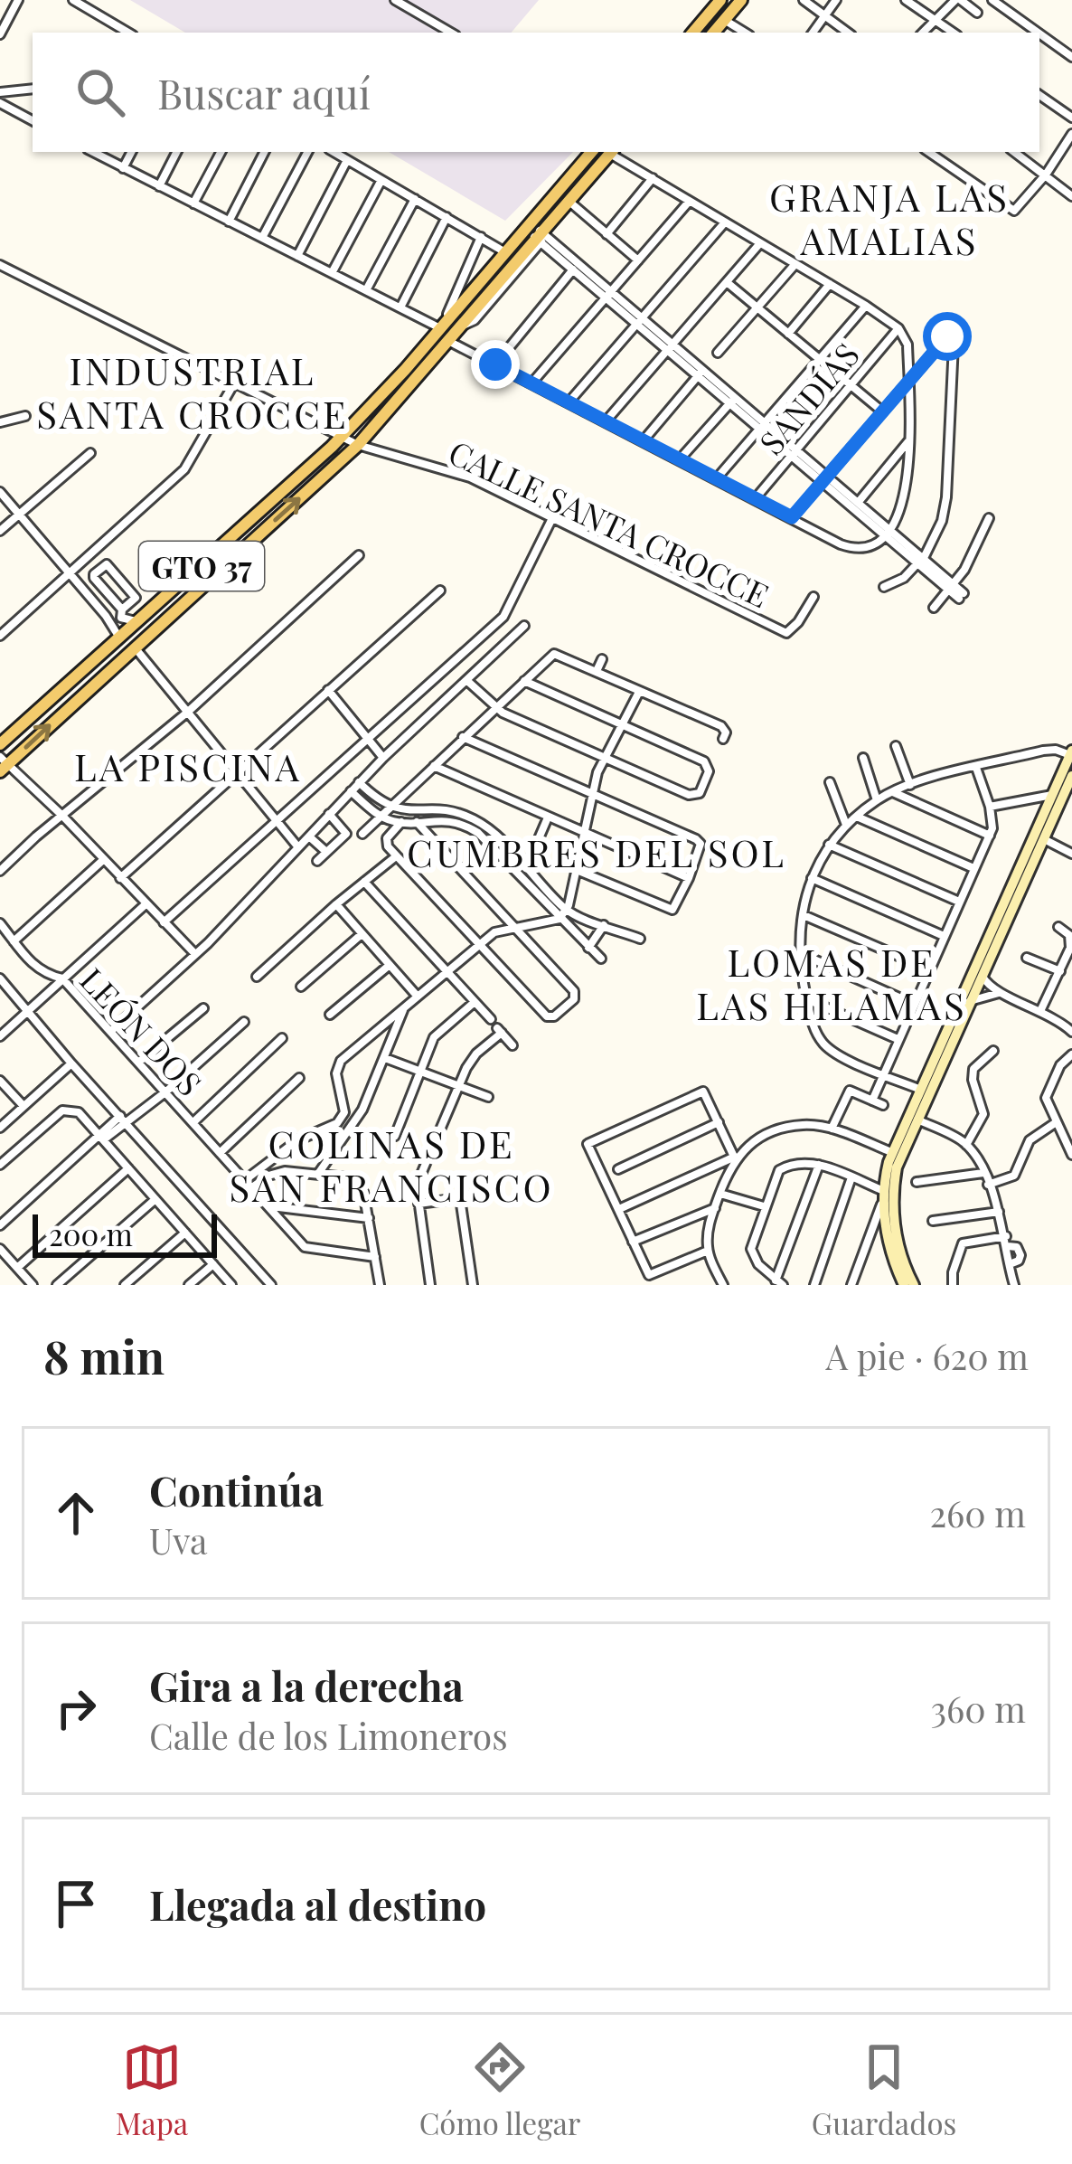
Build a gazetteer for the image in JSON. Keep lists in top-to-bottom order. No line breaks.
{"streets":{"main road":["GTO 37"],"street":["SANDÍAS","CALLE SANTA CROCCE","LEÓN DOS"]},"crossings":[["CALLE SANTA CROCCE","GTO 37"]],"districts":["GRANJA LAS AMALIAS","INDUSTRIAL SANTA CROCCE","LA PISCINA","CUMBRES DEL SOL","LOMAS DE LAS HILAMAS","COLINAS DE SAN FRANCISCO"],"scale_bar":"200 m","page":{"search":"Buscar aquí","scale":"200 m","heading":["8 min","A pie · 620 m"],"list":[["Continúa","Uva","260 m"],["Gira a la derecha","Calle de los Limoneros","360 m"],"Llegada al destino"],"nav":["Mapa","Cómo llegar","Guardados"]}}
